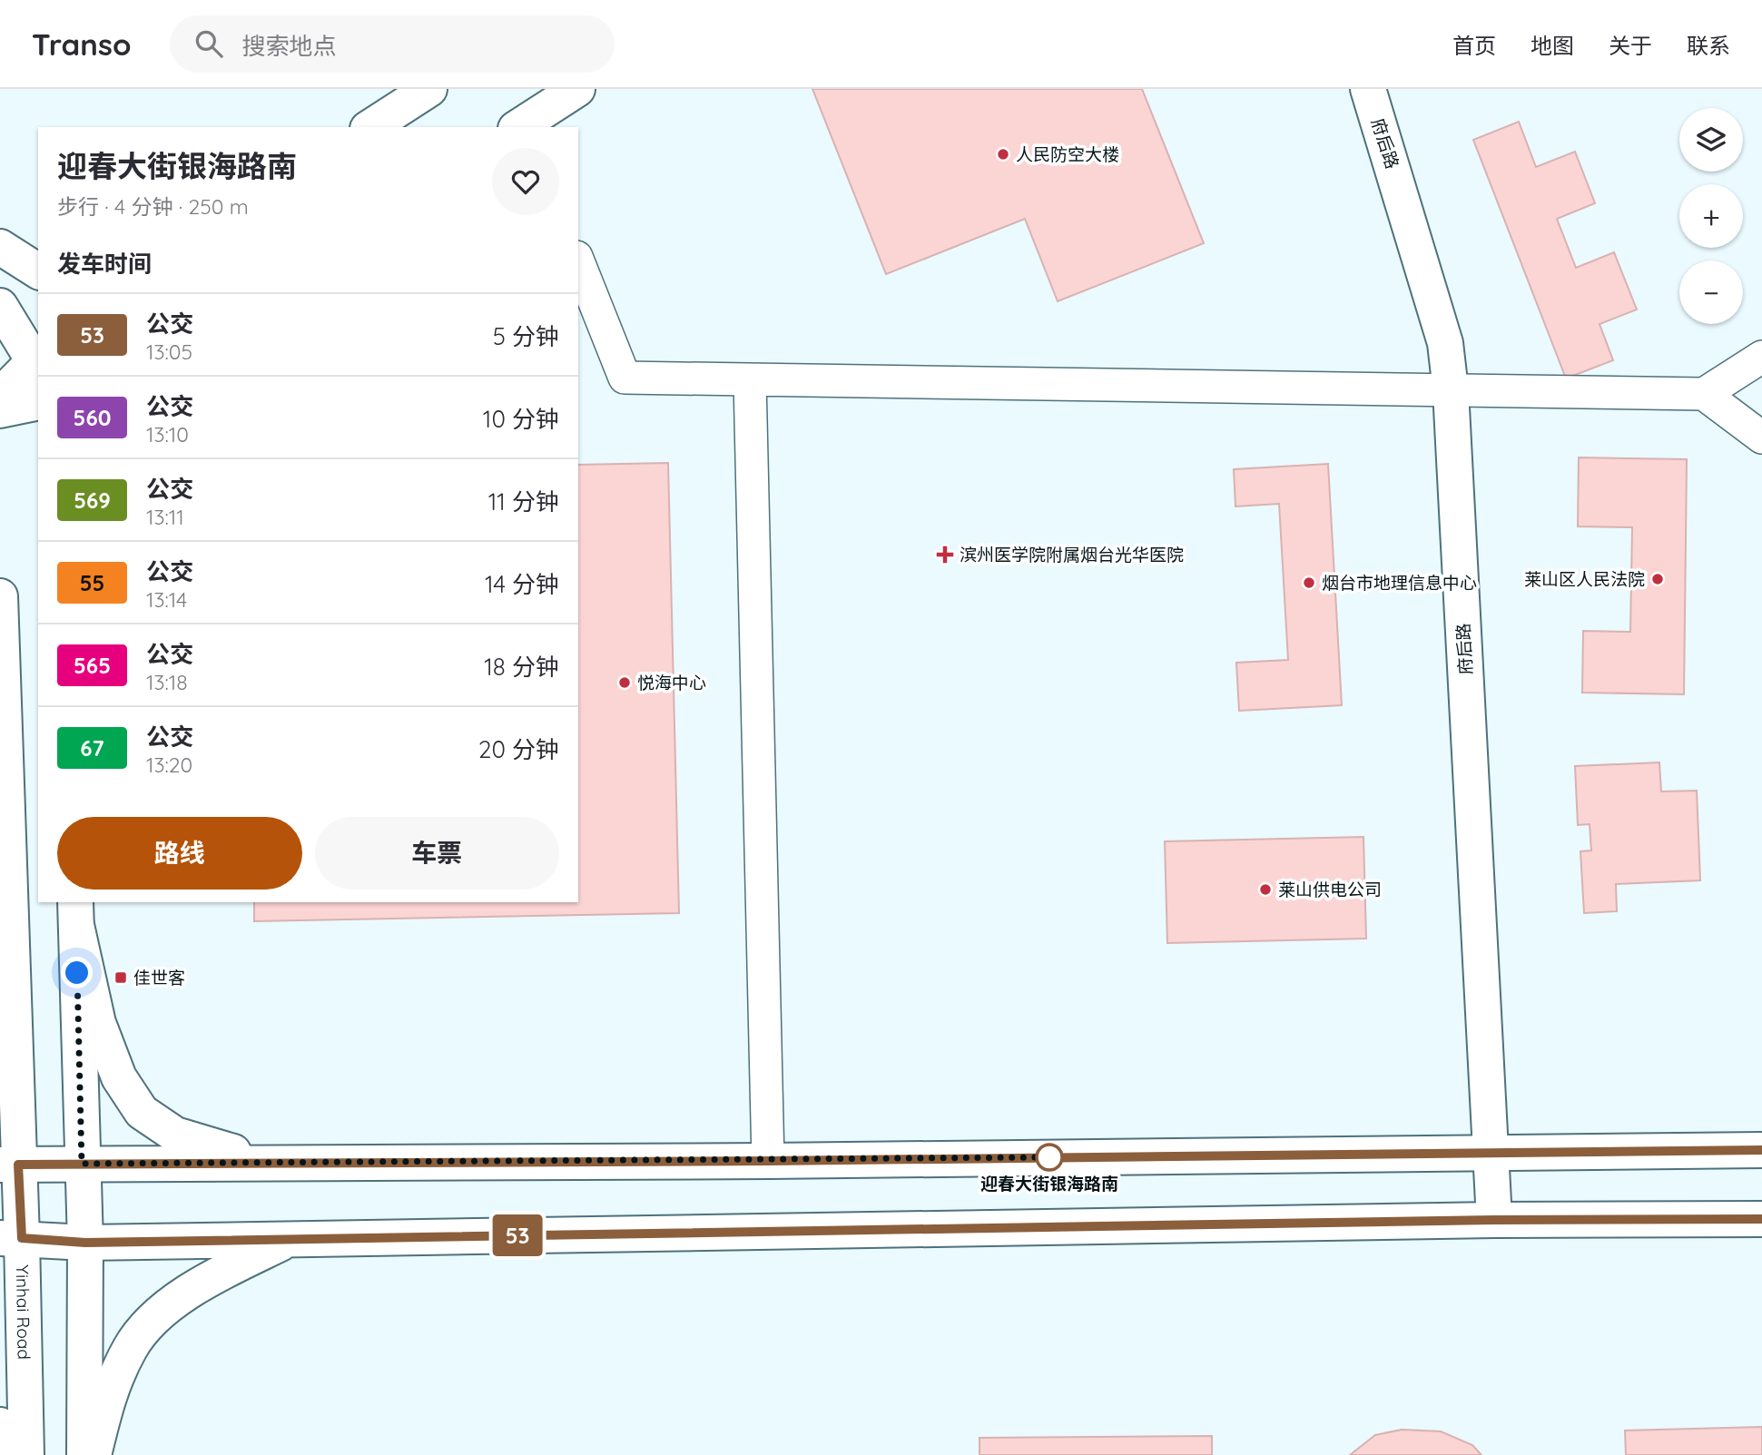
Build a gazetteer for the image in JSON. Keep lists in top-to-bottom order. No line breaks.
{"streets":{"main road":["府后路","Yinhai Road"]},"places":{"other":["人民防空大楼","莱山区人民法院","烟台市地理信息中心","悦海中心","莱山供电公司","迎春大街银海路南"],"health":["滨州医学院附属烟台光华医院"],"transit":["佳世客"]},"lines":["bus line 53"],"page":{"header":"Transo","search":"搜索地点","nav":["首页","地图","关于","联系"],"on_map":"53","map_buttons":["+","−"],"heading":[["迎春大街银海路南","步行 · 4 分钟 · 250 m"],"发车时间"],"list":[{"mark":"53","name":"公交","note":"13:05","value":"5 分钟"},{"mark":"560","name":"公交","note":"13:10","value":"10 分钟"},{"mark":"569","name":"公交","note":"13:11","value":"11 分钟"},{"mark":"55","name":"公交","note":"13:14","value":"14 分钟"},{"mark":"565","name":"公交","note":"13:18","value":"18 分钟"},{"mark":"67","name":"公交","note":"13:20","value":"20 分钟"}],"buttons":["路线","车票"]}}
